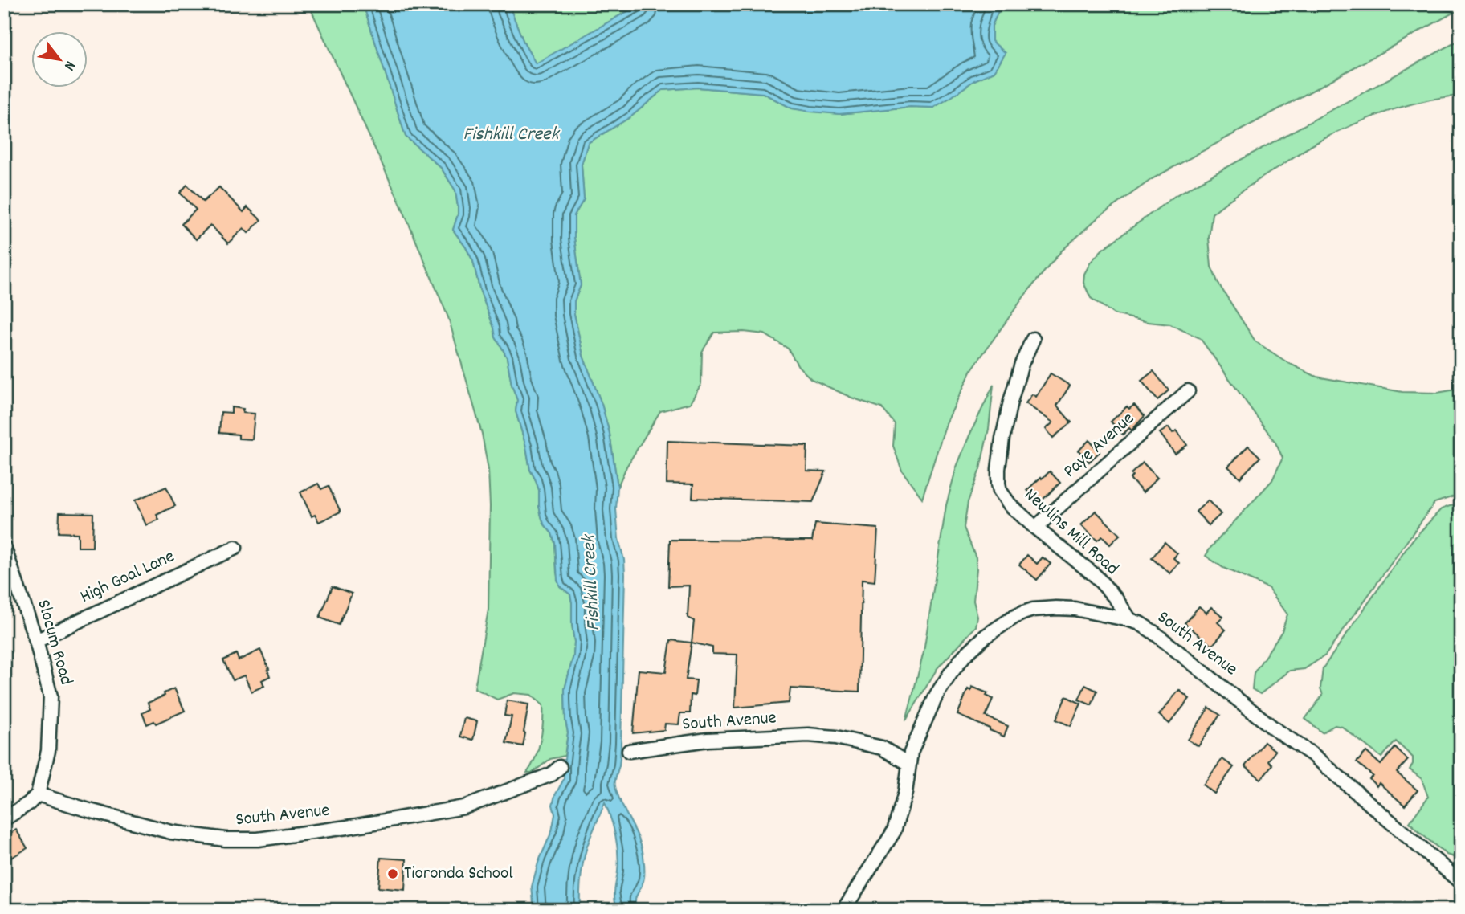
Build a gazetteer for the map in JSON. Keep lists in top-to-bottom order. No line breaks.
{"streets":{"street":["Paye Avenue","Newlins Mill Road","High Goal Lane","Slocum Road","South Avenue"]},"crossings":[["Paye Avenue","Newlins Mill Road"],["Newlins Mill Road","South Avenue"],["High Goal Lane","Slocum Road"],["Slocum Road","South Avenue"]],"water":["Fishkill Creek"],"places":["Tioronda School"],"north":"bottom right"}
